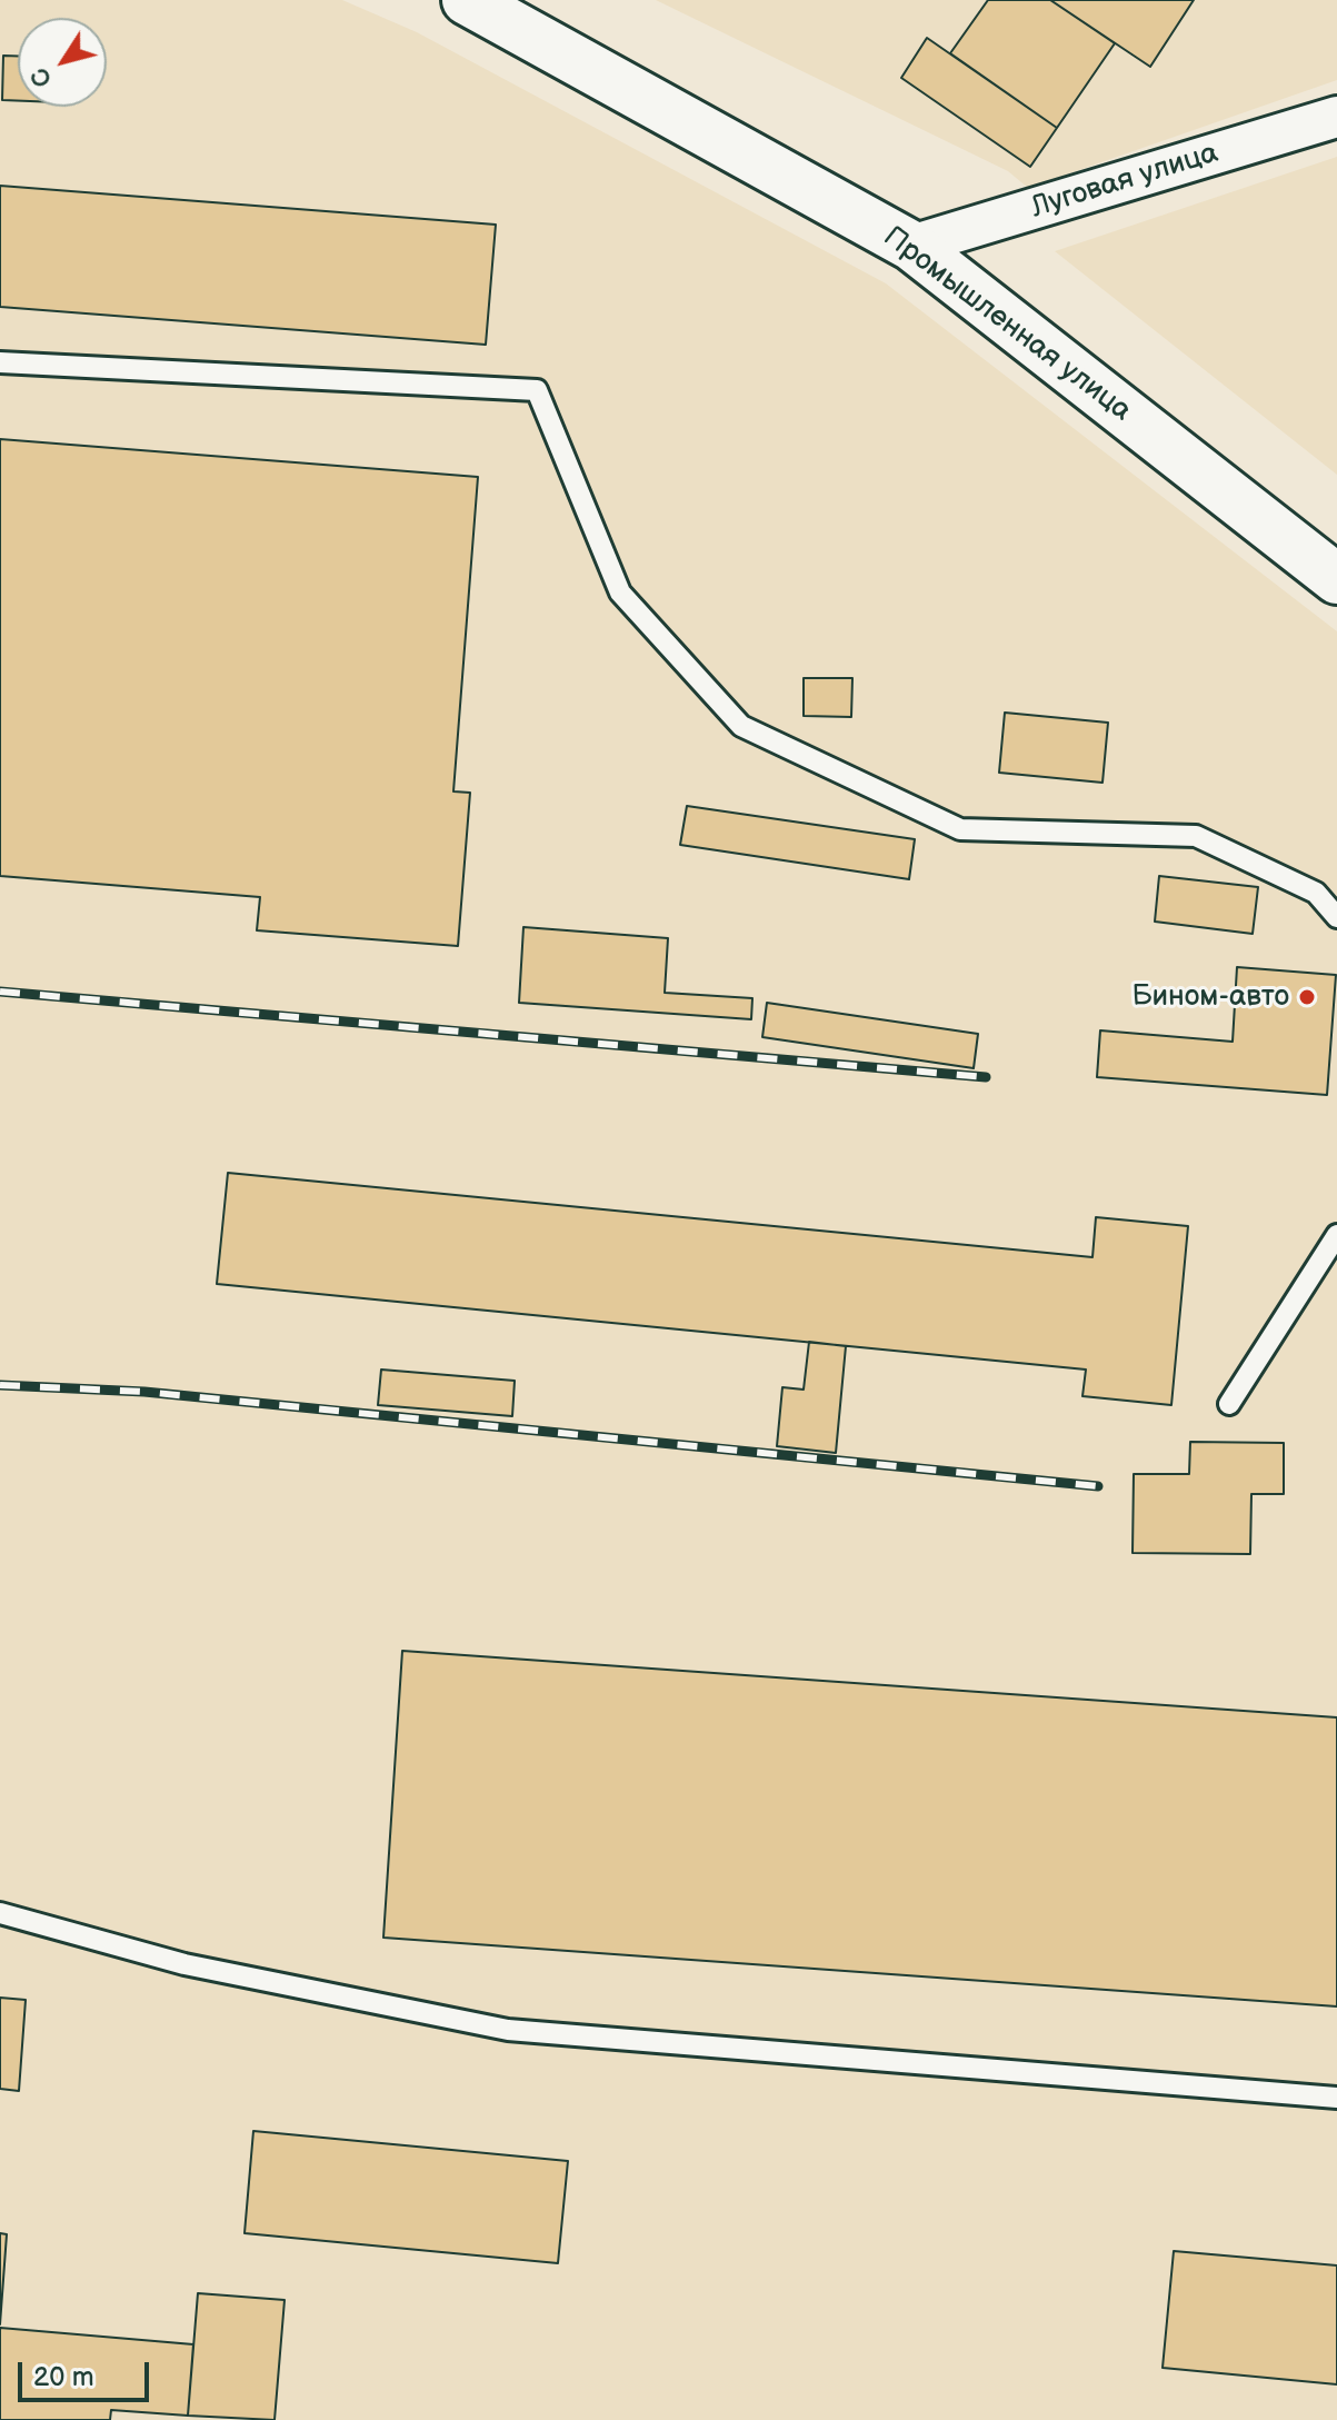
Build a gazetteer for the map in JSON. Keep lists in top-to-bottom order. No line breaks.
{"streets":{"main road":["Промышленная улица"],"street":["Луговая улица"]},"crossings":[["Луговая улица","Промышленная улица"]],"places":["Бином-авто"],"scale_bar":"20 m","north":"bottom left"}
